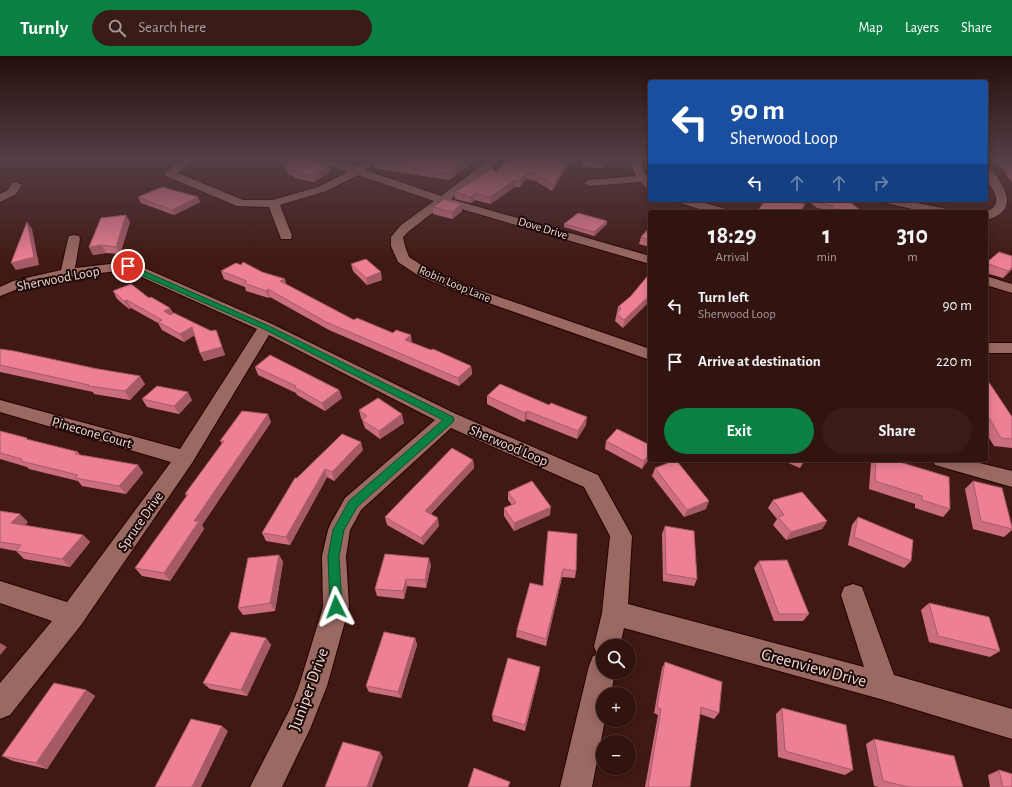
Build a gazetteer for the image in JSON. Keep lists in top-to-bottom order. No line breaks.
{"streets":{"street":["Dove Drive","Sherwood Loop","Robin Loop Lane","Pinecone Court","Spruce Drive","Greenview Drive","Juniper Drive"]},"crossings":[["Dove Drive","Robin Loop Lane"],["Sherwood Loop","Spruce Drive"],["Sherwood Loop","Greenview Drive"],["Sherwood Loop","Juniper Drive"],["Pinecone Court","Spruce Drive"]],"page":{"header":"Turnly","search":"Search here","nav":["Map","Layers","Share"],"turn":["90 m","Sherwood Loop"],"eta":["18:29","Arrival","1","min","310","m"],"list":[{"name":"Turn left","note":"Sherwood Loop","value":"90 m"},{"name":"Arrive at destination","value":"220 m"}],"buttons":["Exit","Share"],"map_buttons":["+","−"]}}
